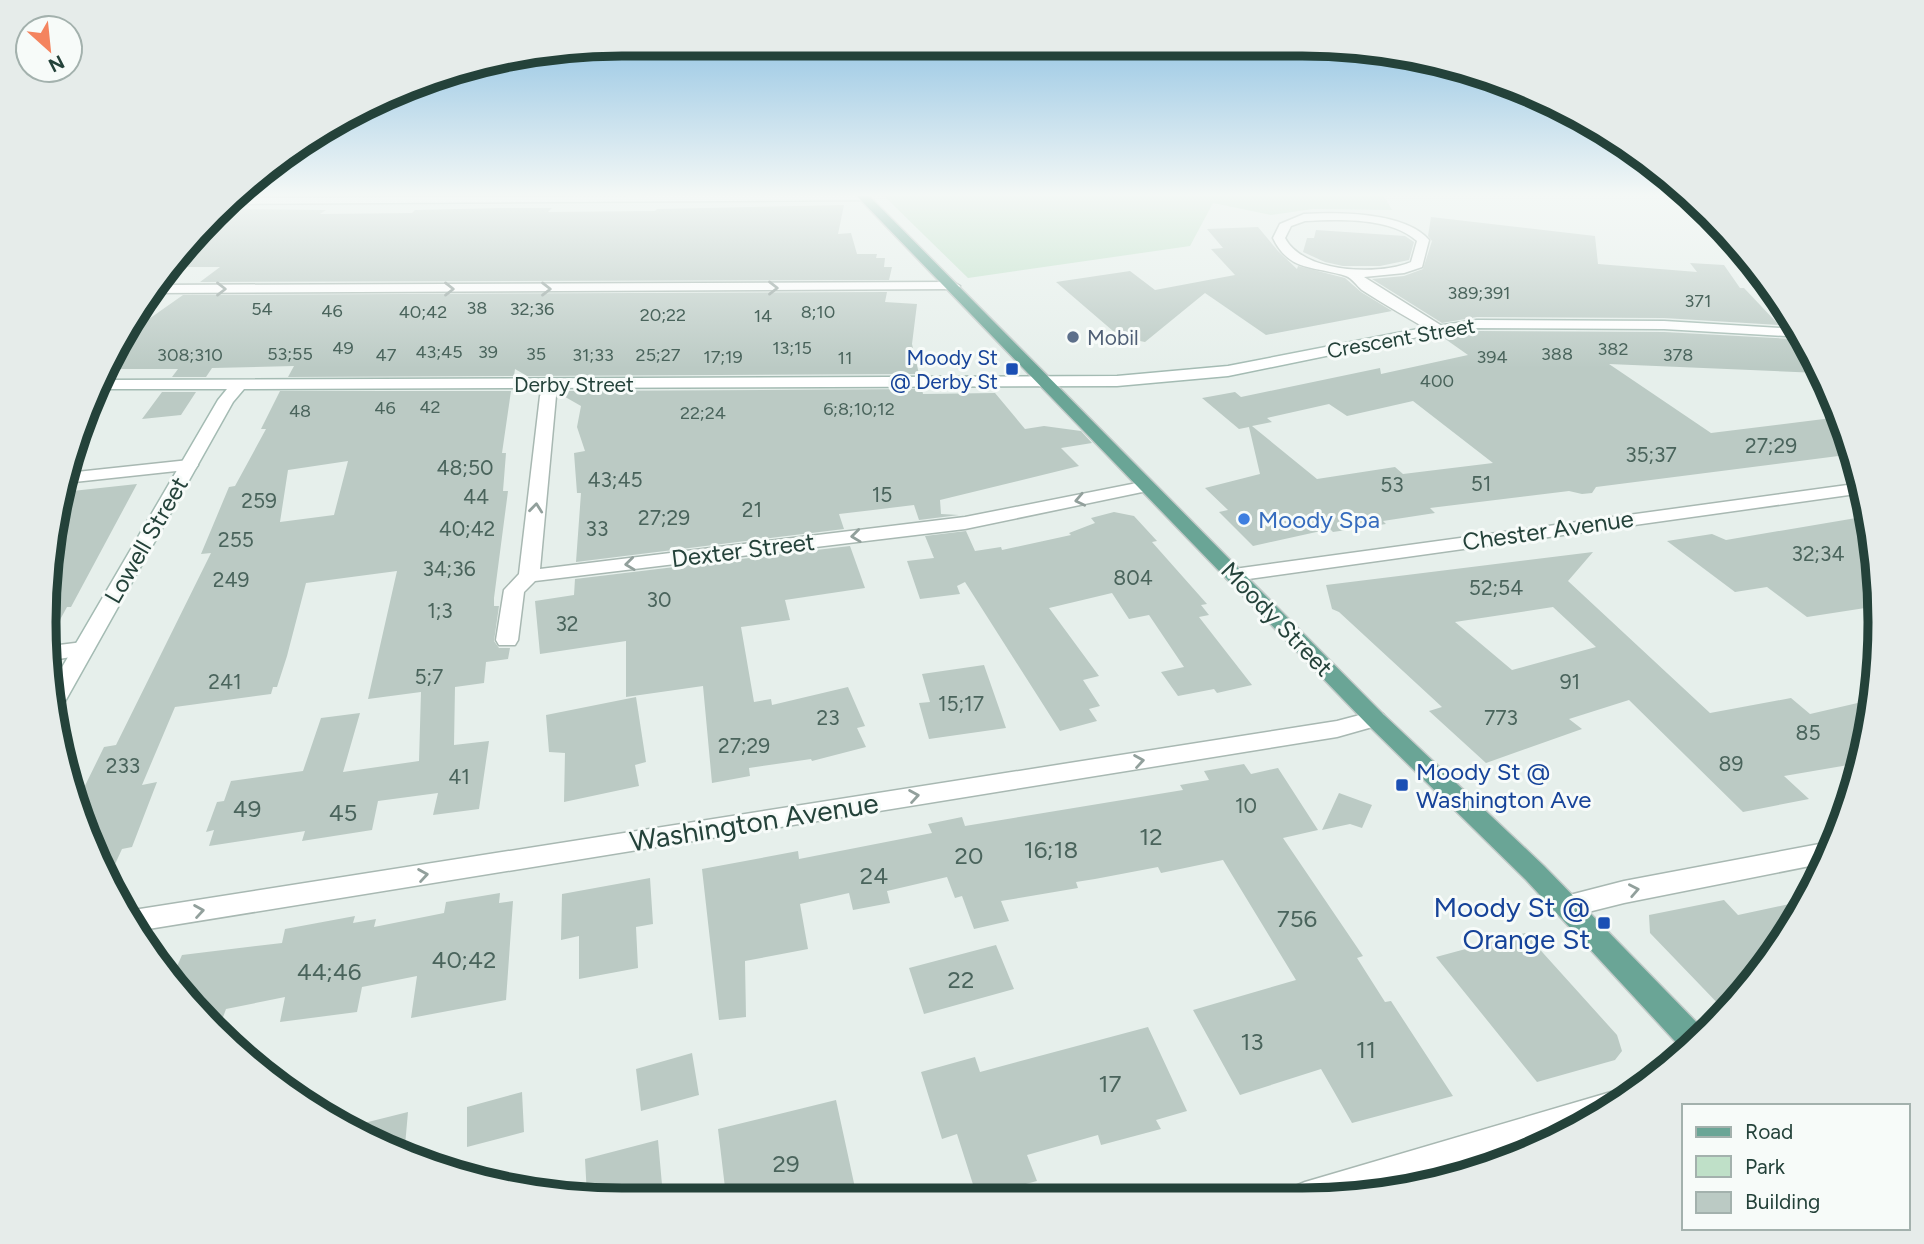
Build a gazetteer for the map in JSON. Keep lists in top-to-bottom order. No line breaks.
{"streets":{"main road":["Moody Street"],"street":["Crescent Street","Derby Street","Chester Avenue","Lowell Street","Dexter Street","Washington Avenue"]},"crossings":[["Crescent Street","Derby Street"],["Crescent Street","Moody Street"],["Derby Street","Lowell Street"],["Derby Street","Moody Street"],["Chester Avenue","Moody Street"],["Dexter Street","Moody Street"],["Moody Street","Washington Avenue"]],"one_way":["Dexter Street","Washington Avenue"],"places":{"other":["Mobil","Moody Spa"],"transit":["Moody St @ Derby St","Moody St @ Washington Ave","Moody St @ Orange St"]},"house_numbers":["389;391","371","38","54","32;36","46","40;42","8;10","20;22","14","49","13;15","382","43;45","39","53;55","35","388","308;310","47","31;33","25;27","378","17;19","394","11","400","42","46","6;8;10;12","48","22;24","27;29","35;37","48;50","43;45","51","53","15","44","259","21","27;29","40;42","33","255","32;34","34;36","804","249","52;54","30","1;3","32","5;7","241","91","15;17","23","773","85","27;29","89","233","41","10","49","45","12","16;18","20","24","756","40;42","44;46","22","13","11","17","29"],"legend":["Road","Park","Building"],"north":"bottom right"}
